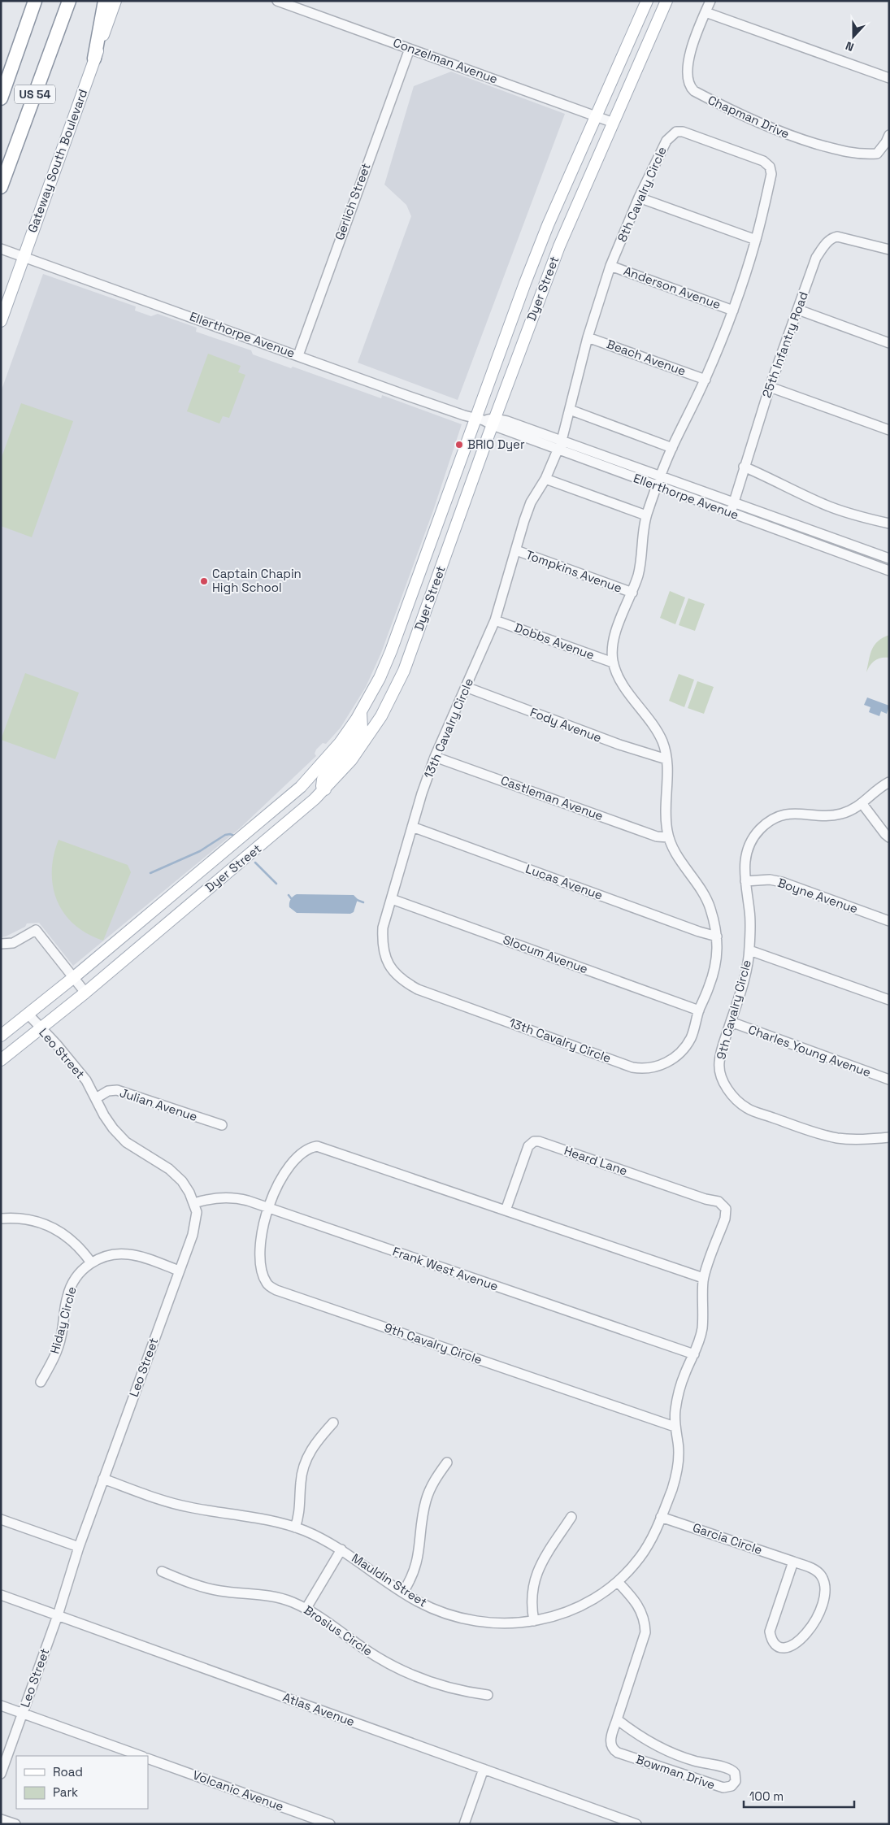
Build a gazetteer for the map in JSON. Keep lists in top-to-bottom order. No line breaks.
{"streets":{"highway":["US 54"],"main road":["Gateway South Boulevard","Dyer Street"],"street":["Conzelman Avenue","Chapman Drive","8th Cavalry Circle","Gerlich Street","Anderson Avenue","Ellerthorpe Avenue","25th Infantry Road","Beach Avenue","Tompkins Avenue","Dobbs Avenue","Fody Avenue","13th Cavalry Circle","Castleman Avenue","Lucas Avenue","Boyne Avenue","Slocum Avenue","9th Cavalry Circle","Charles Young Avenue","Leo Street","Julian Avenue","Heard Lane","Frank West Avenue","Hiday Circle","Garcia Circle","Mauldin Street","Brosius Circle","Atlas Avenue","Bowman Drive","Volcanic Avenue"]},"crossings":[["Conzelman Avenue","Gerlich Street"],["Conzelman Avenue","Dyer Street"],["Gateway South Boulevard","Ellerthorpe Avenue"],["8th Cavalry Circle","Anderson Avenue"],["8th Cavalry Circle","Ellerthorpe Avenue"],["8th Cavalry Circle","Beach Avenue"],["8th Cavalry Circle","13th Cavalry Circle"],["Gerlich Street","Ellerthorpe Avenue"],["Dyer Street","Ellerthorpe Avenue"],["Dyer Street","Leo Street"],["Ellerthorpe Avenue","25th Infantry Road"],["Ellerthorpe Avenue","13th Cavalry Circle"],["Tompkins Avenue","13th Cavalry Circle"],["Dobbs Avenue","13th Cavalry Circle"],["Fody Avenue","13th Cavalry Circle"],["13th Cavalry Circle","Castleman Avenue"],["13th Cavalry Circle","Lucas Avenue"],["13th Cavalry Circle","Slocum Avenue"],["Boyne Avenue","9th Cavalry Circle"],["9th Cavalry Circle","Charles Young Avenue"],["9th Cavalry Circle","Heard Lane"],["9th Cavalry Circle","Frank West Avenue"],["9th Cavalry Circle","Mauldin Street"],["Leo Street","Julian Avenue"],["Leo Street","Frank West Avenue"],["Leo Street","Mauldin Street"],["Leo Street","Atlas Avenue"],["Heard Lane","Mauldin Street"],["Frank West Avenue","Mauldin Street"],["Garcia Circle","Mauldin Street"]],"places":["BRIO Dyer","Captain Chapin High School"],"legend":["Road","Park"],"scale_bar":"100 m","north":"bottom"}
